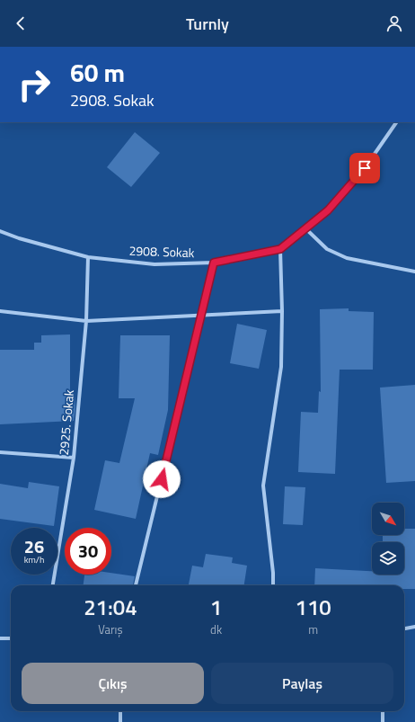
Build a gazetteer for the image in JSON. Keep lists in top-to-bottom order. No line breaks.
{"streets":{"street":["2908. Sokak","2925. Sokak"]},"crossings":[["2908. Sokak","2925. Sokak"]],"north":"bottom right","page":{"header":"Turnly","turn":["60 m","2908. Sokak"],"speed":"26 km/h","limit":"30","eta":["21:04","Varış","1","dk","110","m"],"buttons":["Çıkış","Paylaş"]}}
